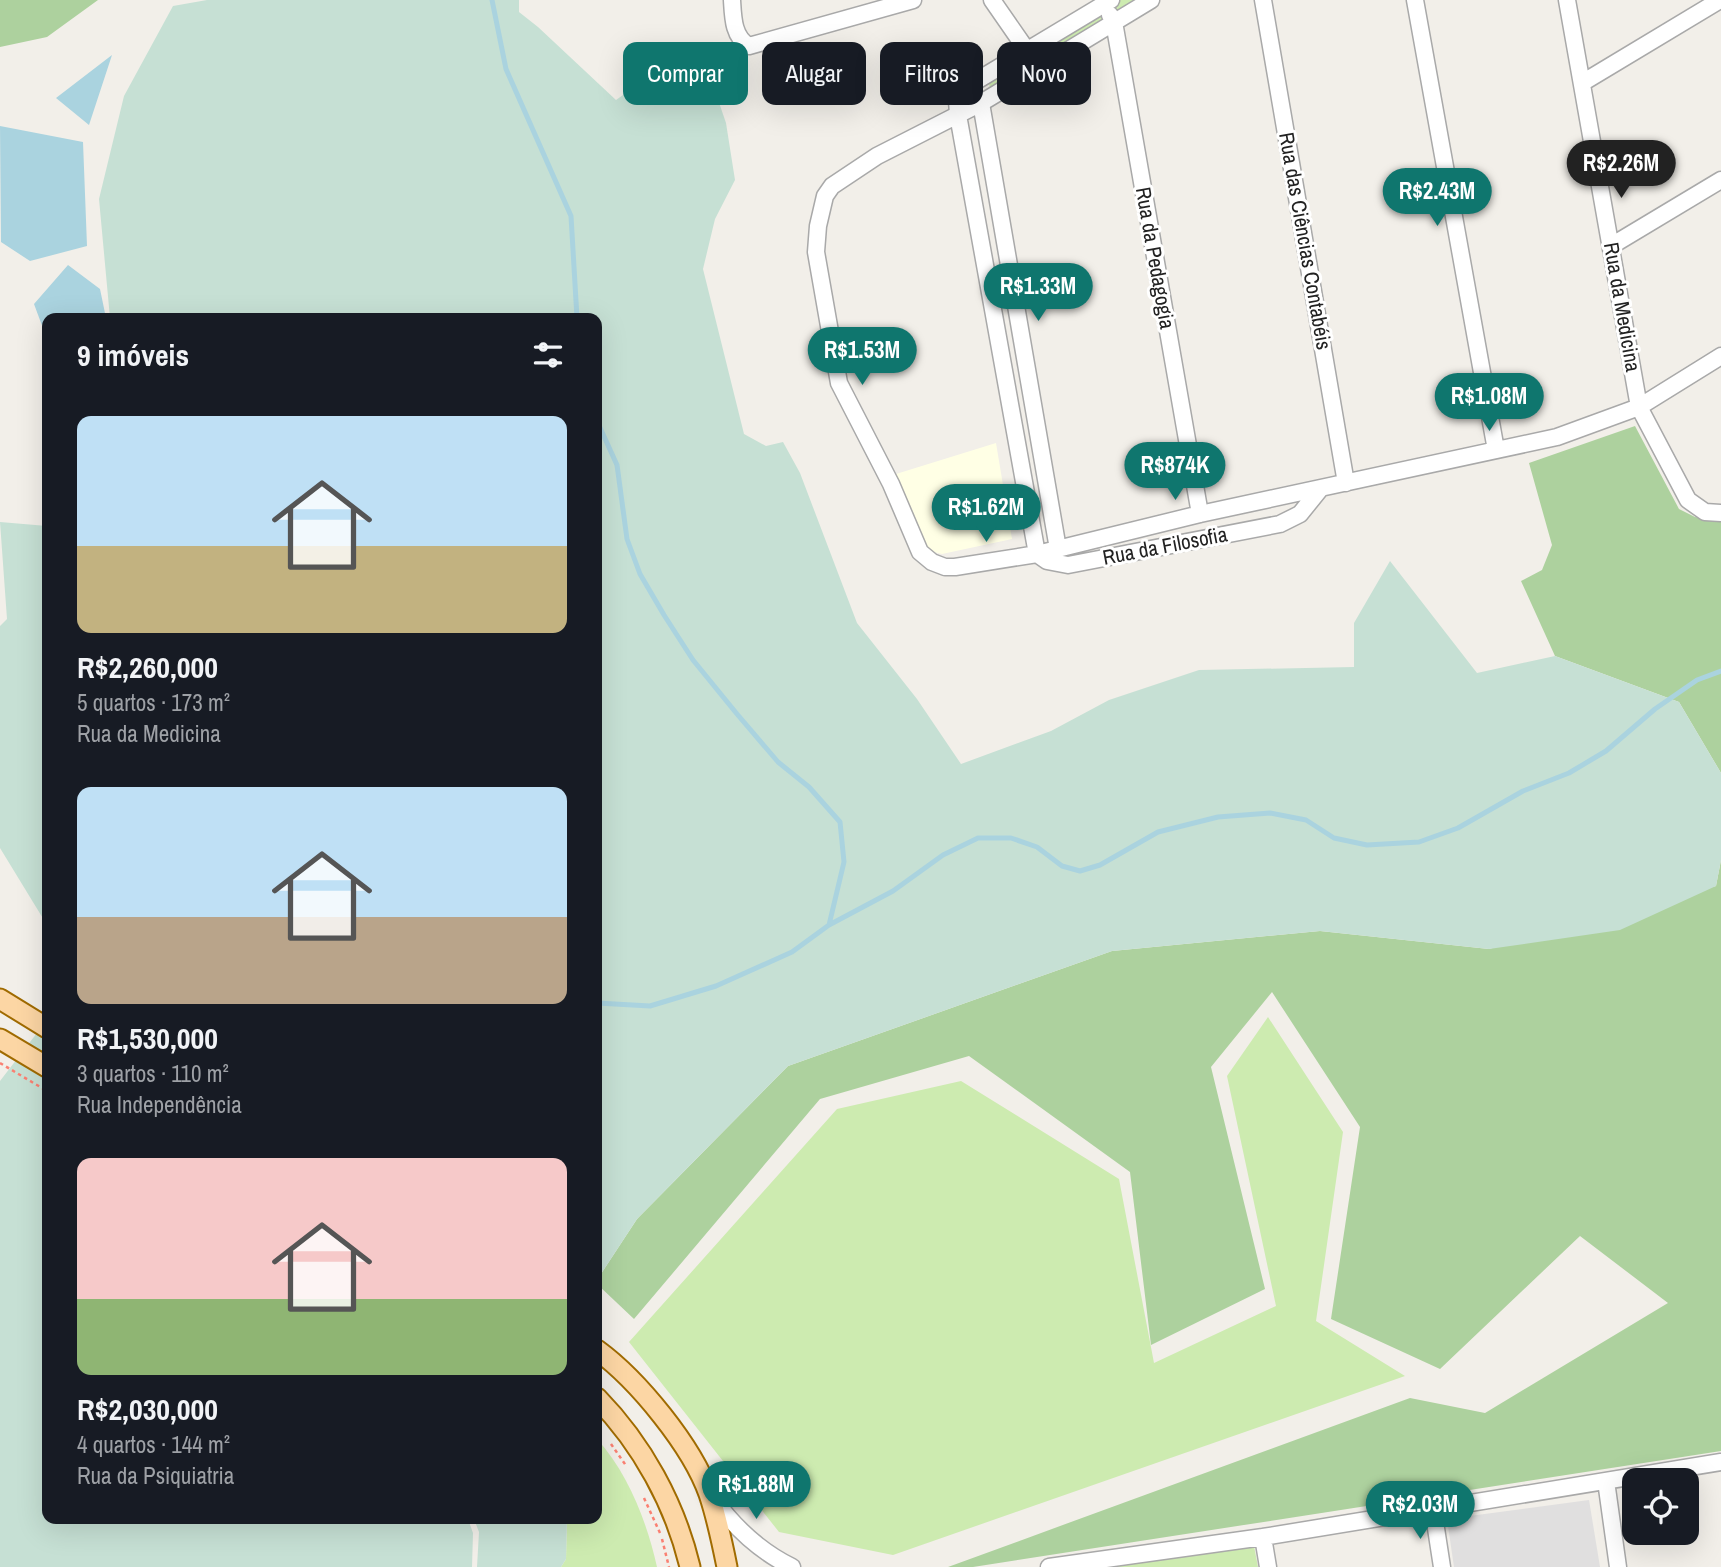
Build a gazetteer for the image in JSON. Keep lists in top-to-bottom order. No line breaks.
{"streets":{"street":["Rua das Ciências Contabéis","Rua da Pedagogia","Rua da Medicina","Rua da Filosofia"]},"crossings":[["Rua das Ciências Contabéis","Rua da Filosofia"],["Rua da Pedagogia","Rua da Filosofia"],["Rua da Medicina","Rua da Filosofia"]],"page":{"chip":["Comprar","Alugar","Filtros","Novo"],"price":["R$2.26M","R$2.43M","R$1.33M","R$1.53M","R$1.08M","R$874K","R$1.62M","R$1.88M","R$2.03M"],"heading":"9 imóveis","list":[{"name":"R$2,260,000","note":"5 quartos · 173 m² · Rua da Medicina"},{"name":"R$1,530,000","note":"3 quartos · 110 m² · Rua Independência"},{"name":"R$2,030,000","note":"4 quartos · 144 m² · Rua da Psiquiatria"}]}}
